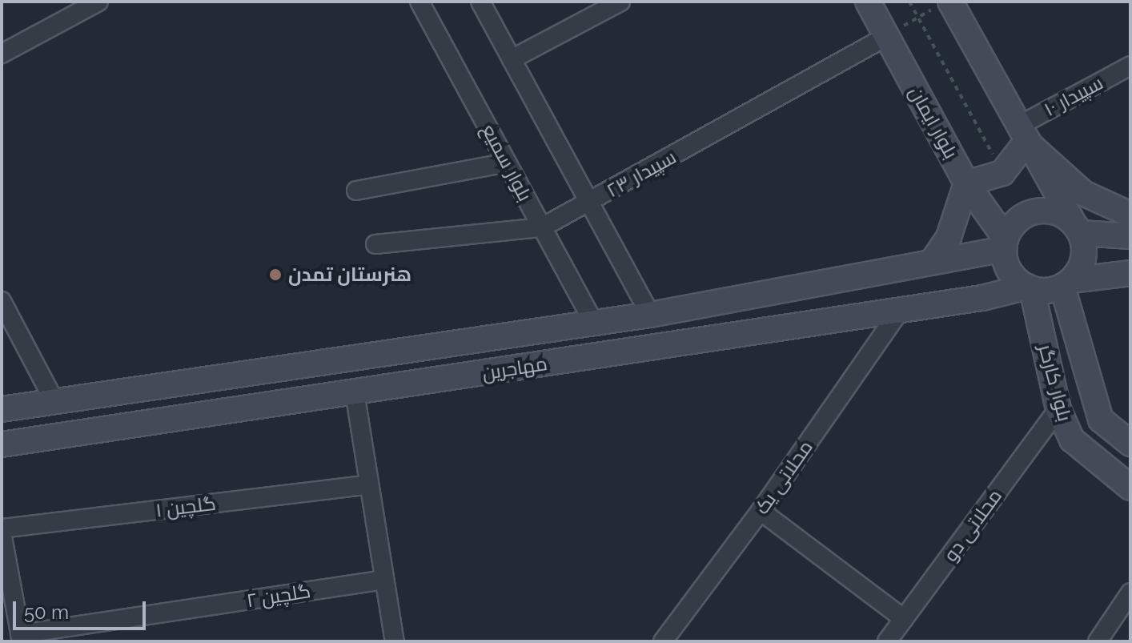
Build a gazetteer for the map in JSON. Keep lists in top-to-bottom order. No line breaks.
{"streets":{"main road":["بلوار ایمان","مهاجرین","بلوار کارگر"],"street":["سپیدار ۱۰","بلوار سمیع","سپیدار ۲۳","محلاتی یک","گلچین ۱","محلاتی دو","گلچین ۲"]},"crossings":[["بلوار ایمان","سپیدار ۲۳"],["بلوار ایمان","مهاجرین"],["بلوار ایمان","بلوار کارگر"],["بلوار سمیع","سپیدار ۲۳"],["بلوار سمیع","مهاجرین"],["مهاجرین","بلوار کارگر"],["مهاجرین","محلاتی یک"],["بلوار کارگر","محلاتی دو"]],"places":["هنرستان تمدن"],"scale_bar":"50 m"}
